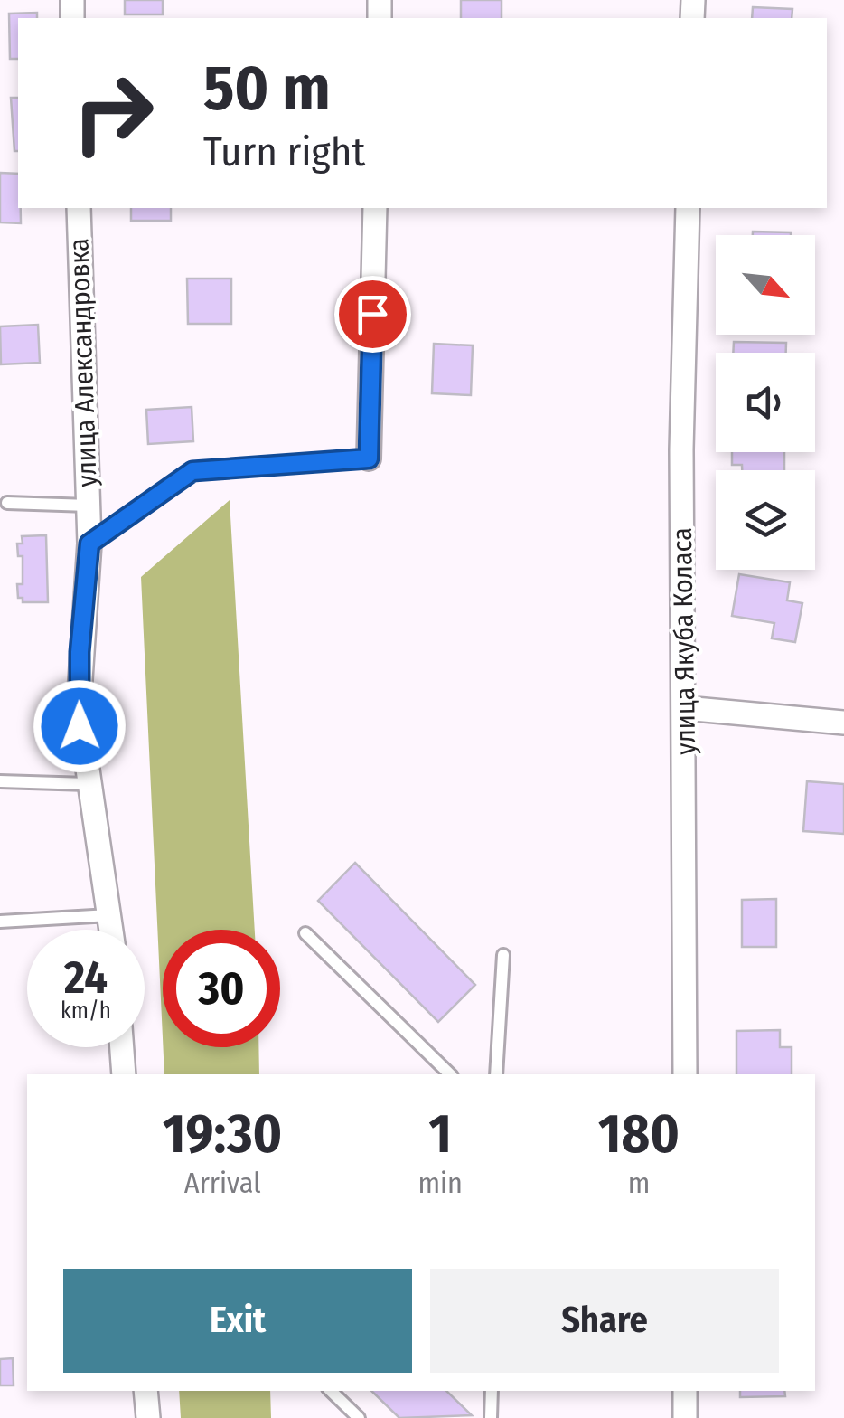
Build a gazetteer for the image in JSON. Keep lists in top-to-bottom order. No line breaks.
{"streets":{"street":["улица Александровка","улица Якуба Коласа"]},"north":"bottom right","page":{"turn":["50 m","Turn right"],"speed":"24 km/h","limit":"30","eta":["19:30","Arrival","1","min","180","m"],"buttons":["Exit","Share"]}}
